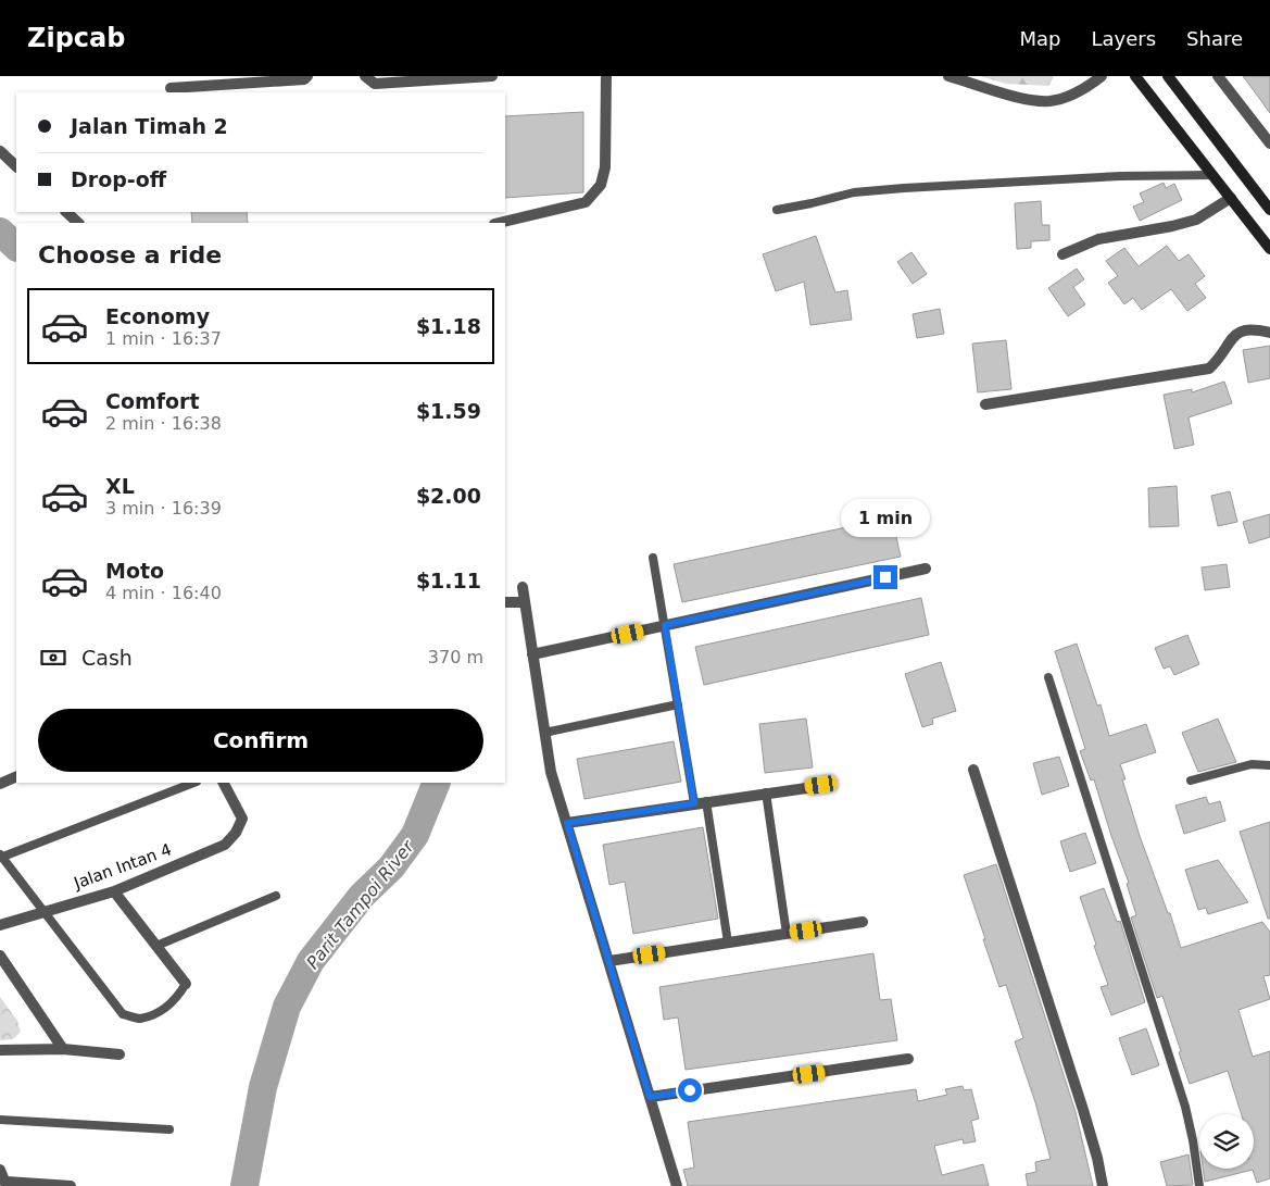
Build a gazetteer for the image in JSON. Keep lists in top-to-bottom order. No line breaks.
{"streets":{"street":["Jalan Intan 4"]},"water":["Parit Tampoi River"],"page":{"header":"Zipcab","nav":["Map","Layers","Share"],"banner":["Jalan Timah 2","Drop-off"],"heading":"Choose a ride","list":[{"name":"Economy","note":"1 min · 16:37","value":"$1.18"},{"name":"Comfort","note":"2 min · 16:38","value":"$1.59"},{"name":"XL","note":"3 min · 16:39","value":"$2.00"},{"name":"Moto","note":"4 min · 16:40","value":"$1.11"}],"bubble":"1 min","pay":["Cash","370 m"],"buttons":"Confirm"}}
